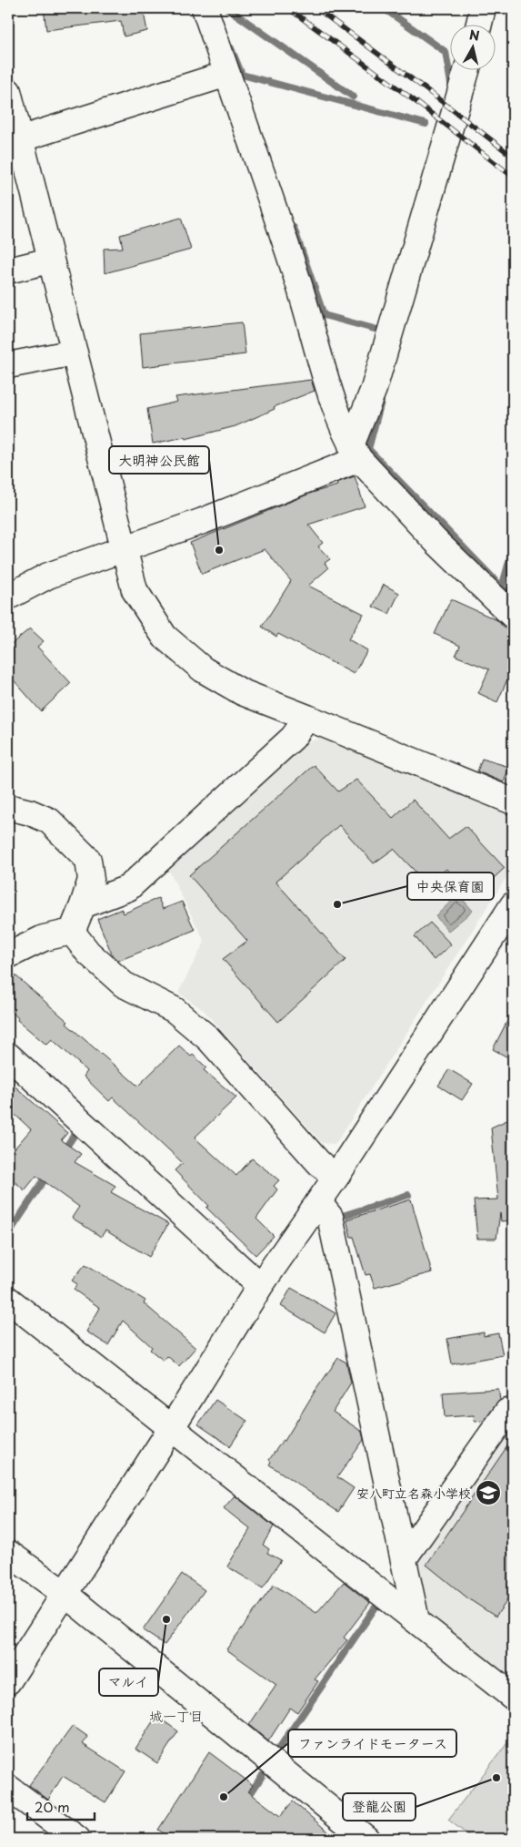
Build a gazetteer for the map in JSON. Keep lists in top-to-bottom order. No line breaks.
{"districts":["城一丁目"],"places":{"other":["大明神公民館","中央保育園","マルイ","登龍公園","ファンライドモータース"],"school or university":["安八町立名森小学校"]},"scale_bar":"20 m","north":"top"}
